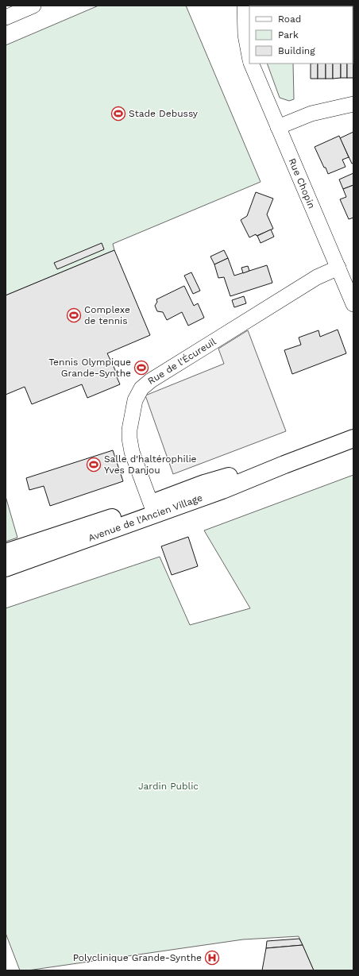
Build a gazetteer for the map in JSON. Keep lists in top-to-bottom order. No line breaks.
{"streets":{"street":["Rue Chopin","Rue de l'Écureuil","Avenue de l'Ancien Village"]},"crossings":[["Rue Chopin","Rue de l'Écureuil"],["Rue de l'Écureuil","Avenue de l'Ancien Village"]],"parks":["Jardin Public"],"places":{"sports":["Stade Debussy","Complexe de tennis","Tennis Olympique Grande-Synthe","Salle d'haltérophilie Yves Danjou"],"hospital":["Polyclinique Grande-Synthe"]},"legend":["Road","Park","Building"]}
